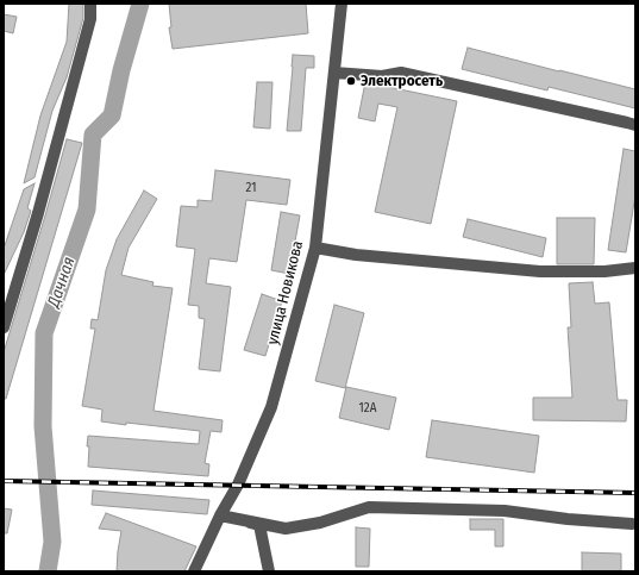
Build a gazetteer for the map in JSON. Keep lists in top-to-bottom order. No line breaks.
{"streets":{"street":["улица Новикова"]},"water":["Дачная"],"places":["Электросеть"],"house_numbers":["21","12А"]}
